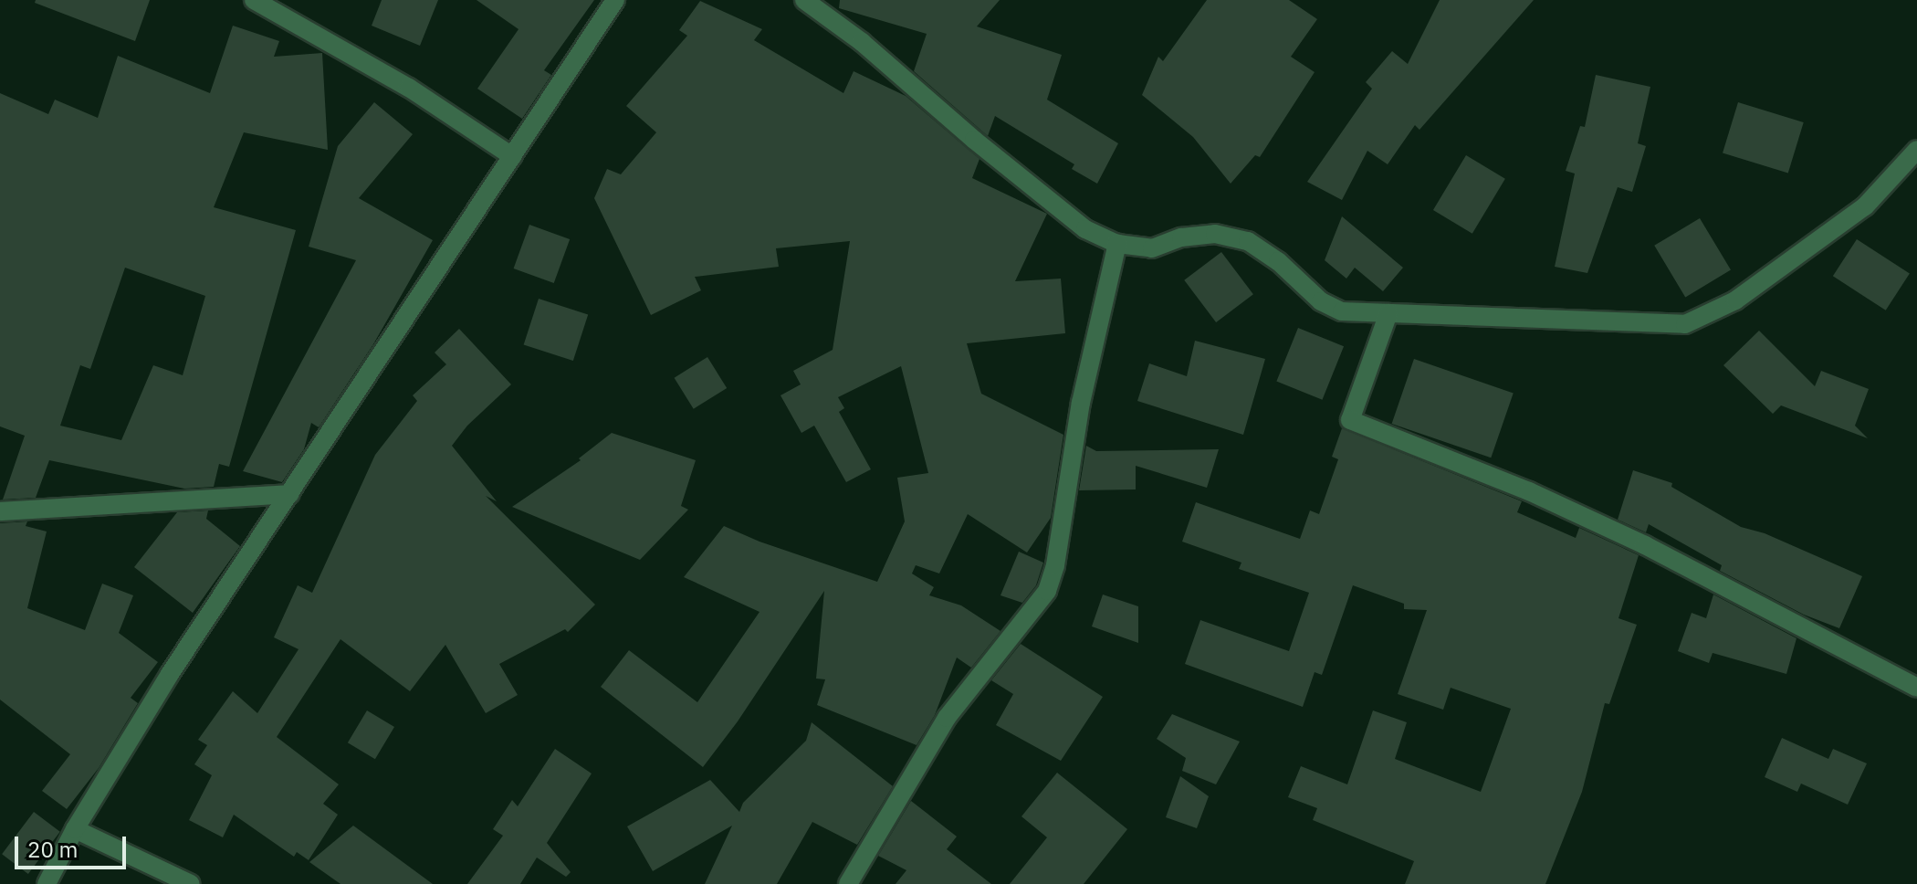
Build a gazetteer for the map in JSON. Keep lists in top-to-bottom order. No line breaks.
{"scale_bar":"20 m"}
